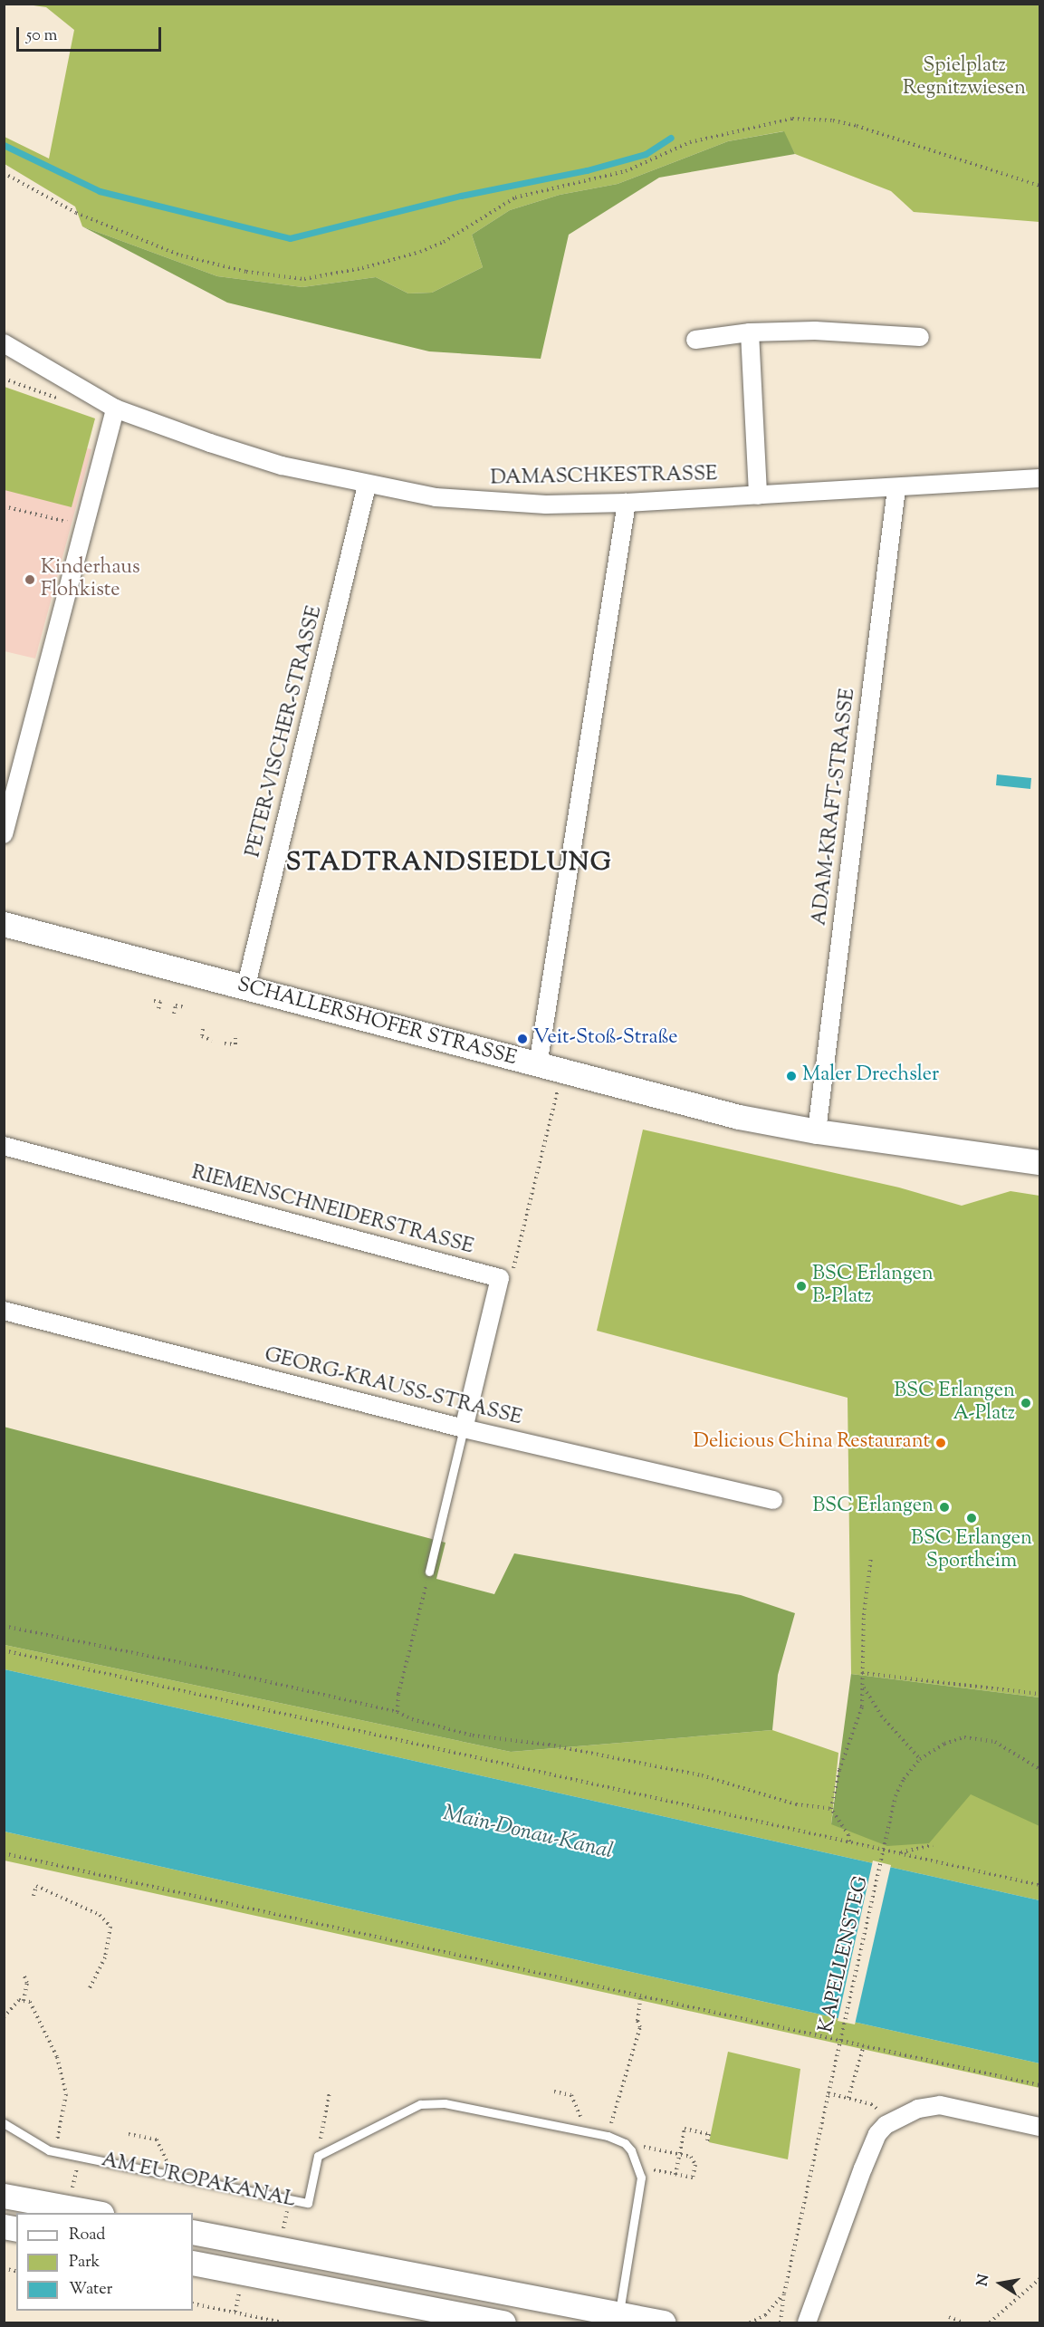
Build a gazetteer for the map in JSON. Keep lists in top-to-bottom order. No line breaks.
{"streets":{"street":["DAMASCHKESTRASSE","PETER-VISCHER-STRASSE","ADAM-KRAFT-STRASSE","SCHALLERSHOFER STRASSE","RIEMENSCHNEIDERSTRASSE","GEORG-KRAUSS-STRASSE"],"lane":["AM EUROPAKANAL"],"path":["KAPELLENSTEG"]},"crossings":[["DAMASCHKESTRASSE","PETER-VISCHER-STRASSE"],["DAMASCHKESTRASSE","ADAM-KRAFT-STRASSE"],["PETER-VISCHER-STRASSE","SCHALLERSHOFER STRASSE"],["ADAM-KRAFT-STRASSE","SCHALLERSHOFER STRASSE"],["RIEMENSCHNEIDERSTRASSE","GEORG-KRAUSS-STRASSE"]],"districts":["STADTRANDSIEDLUNG"],"water":["Main-Donau-Kanal"],"parks":["Spielplatz Regnitzwiesen"],"places":["Kinderhaus Flohkiste","Veit-Stoß-Straße","Maler Drechsler","BSC Erlangen B-Platz","BSC Erlangen A-Platz","Delicious China Restaurant","BSC Erlangen","BSC Erlangen Sportheim"],"legend":["Road","Park","Water"],"scale_bar":"50 m","north":"left"}
